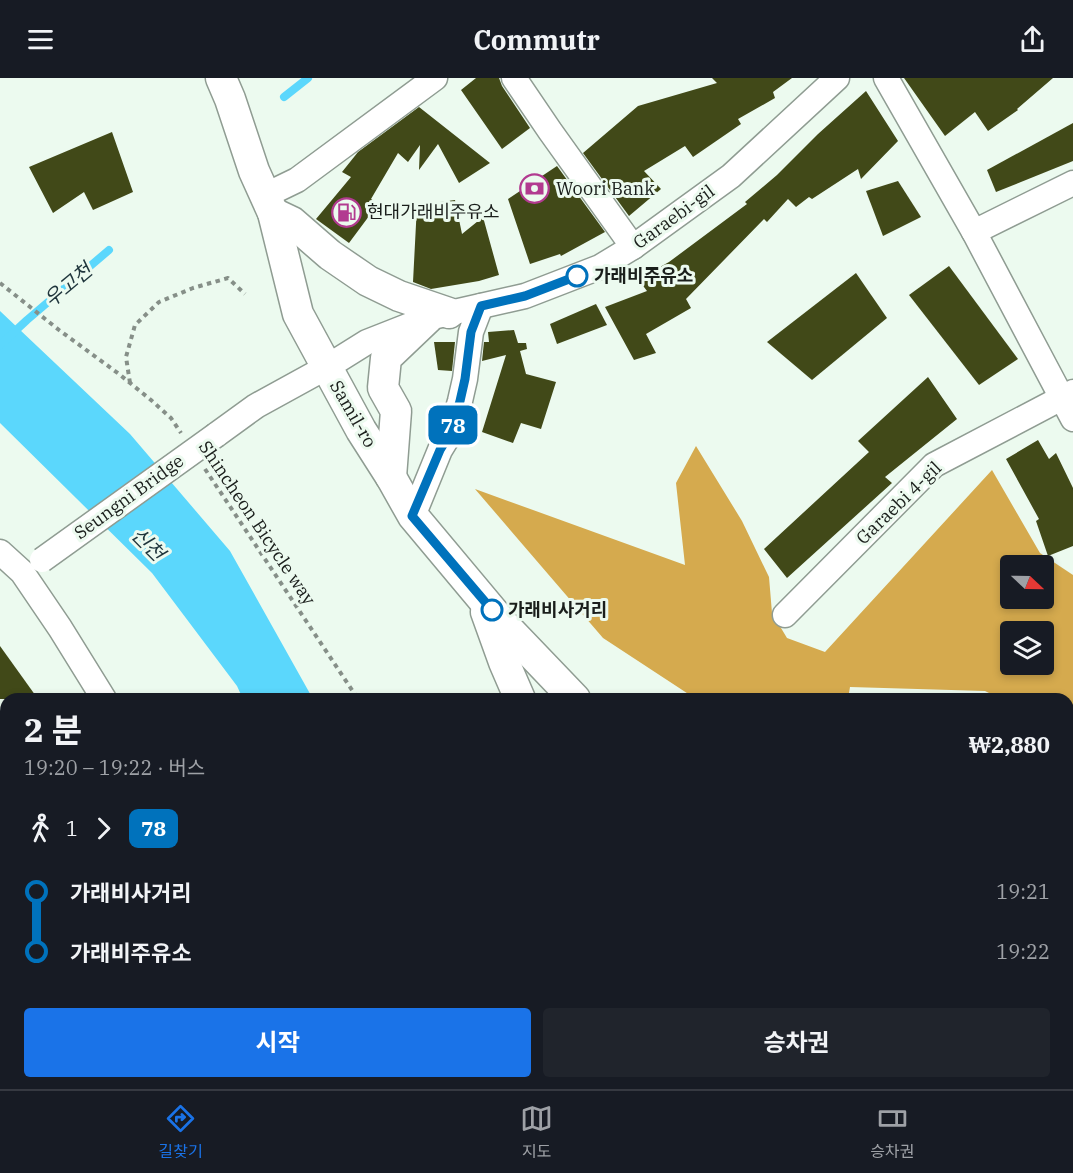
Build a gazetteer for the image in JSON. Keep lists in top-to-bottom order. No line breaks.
{"streets":{"main road":["Samil-ro"],"street":["Garaebi-gil","Seungni Bridge","Garaebi 4-gil"],"path":["Shincheon Bicycle way"]},"crossings":[["Garaebi-gil","Samil-ro"],["Garaebi-gil","Seungni Bridge"],["Samil-ro","Seungni Bridge"]],"water":["우고천","신천"],"places":{"bank":["Woori Bank"],"fuel station":["현대가래비주유소"],"other":["가래비주유소","가래비사거리"]},"lines":["bus line 78"],"north":"right","page":{"header":"Commutr","on_map":"78","heading":["2 분","19:20 – 19:22 · 버스","₩2,880"],"legs":["1","78"],"list":[{"name":"가래비사거리","value":"19:21"},{"name":"가래비주유소","value":"19:22"}],"buttons":["시작","승차권"],"tabs":["길찾기","지도","승차권"]}}
